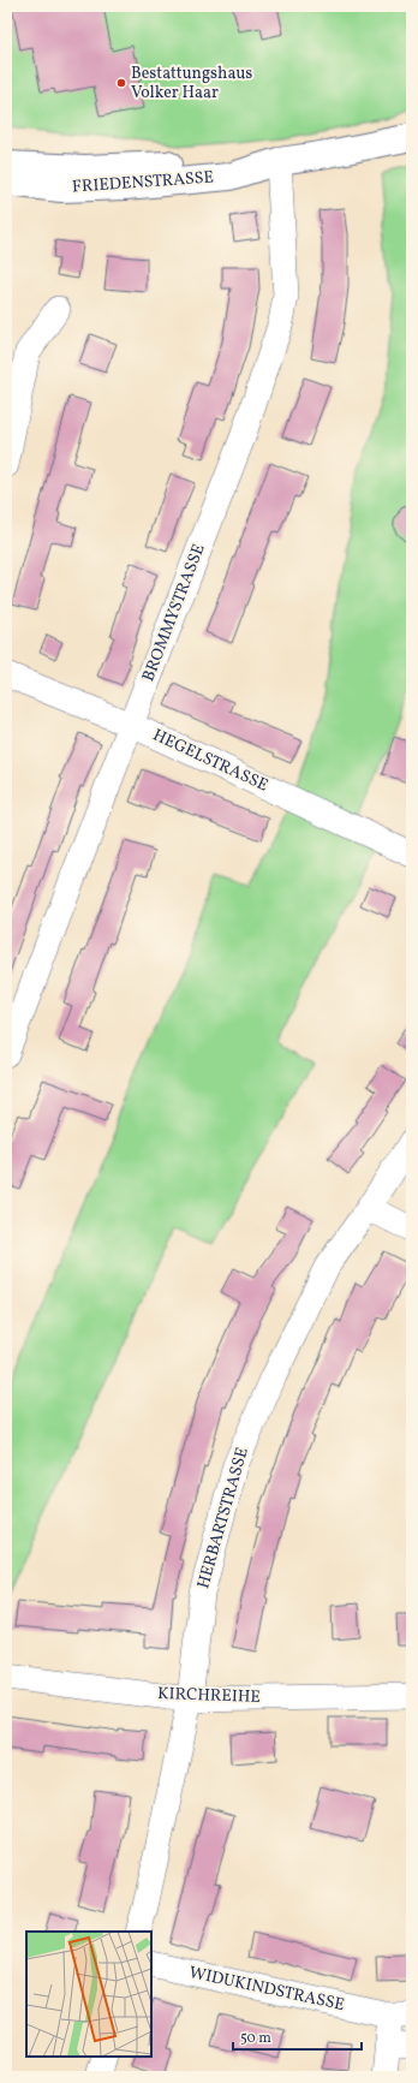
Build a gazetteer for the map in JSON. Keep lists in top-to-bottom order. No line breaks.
{"streets":{"main road":["FRIEDENSTRASSE"],"street":["BROMMYSTRASSE","HEGELSTRASSE","HERBARTSTRASSE","KIRCHREIHE","WIDUKINDSTRASSE"]},"crossings":[["FRIEDENSTRASSE","BROMMYSTRASSE"],["BROMMYSTRASSE","HEGELSTRASSE"],["HERBARTSTRASSE","KIRCHREIHE"]],"places":["Bestattungshaus Volker Haar"],"scale_bar":"50 m"}
